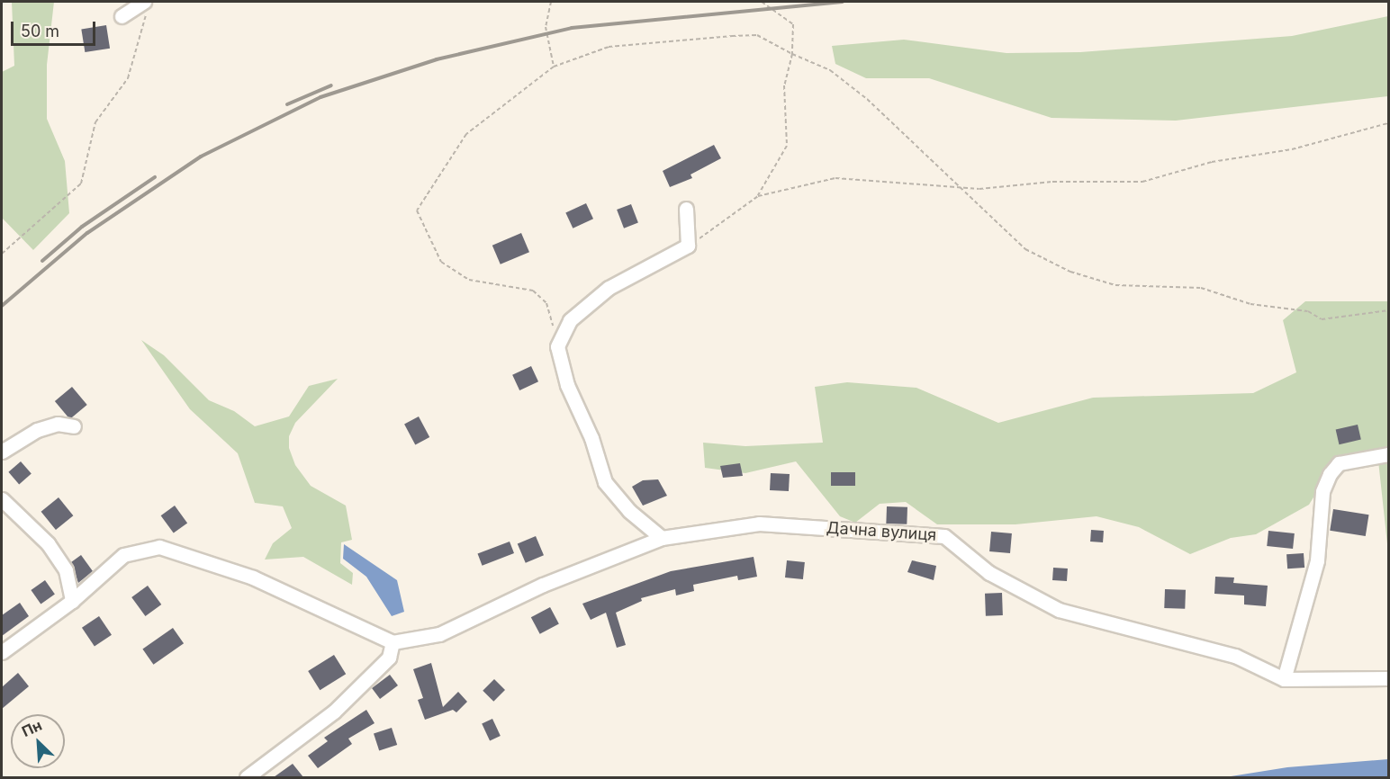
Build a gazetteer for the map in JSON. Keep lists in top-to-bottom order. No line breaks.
{"streets":{"street":["Дачна вулиця"]},"scale_bar":"50 m","north":"top left"}
